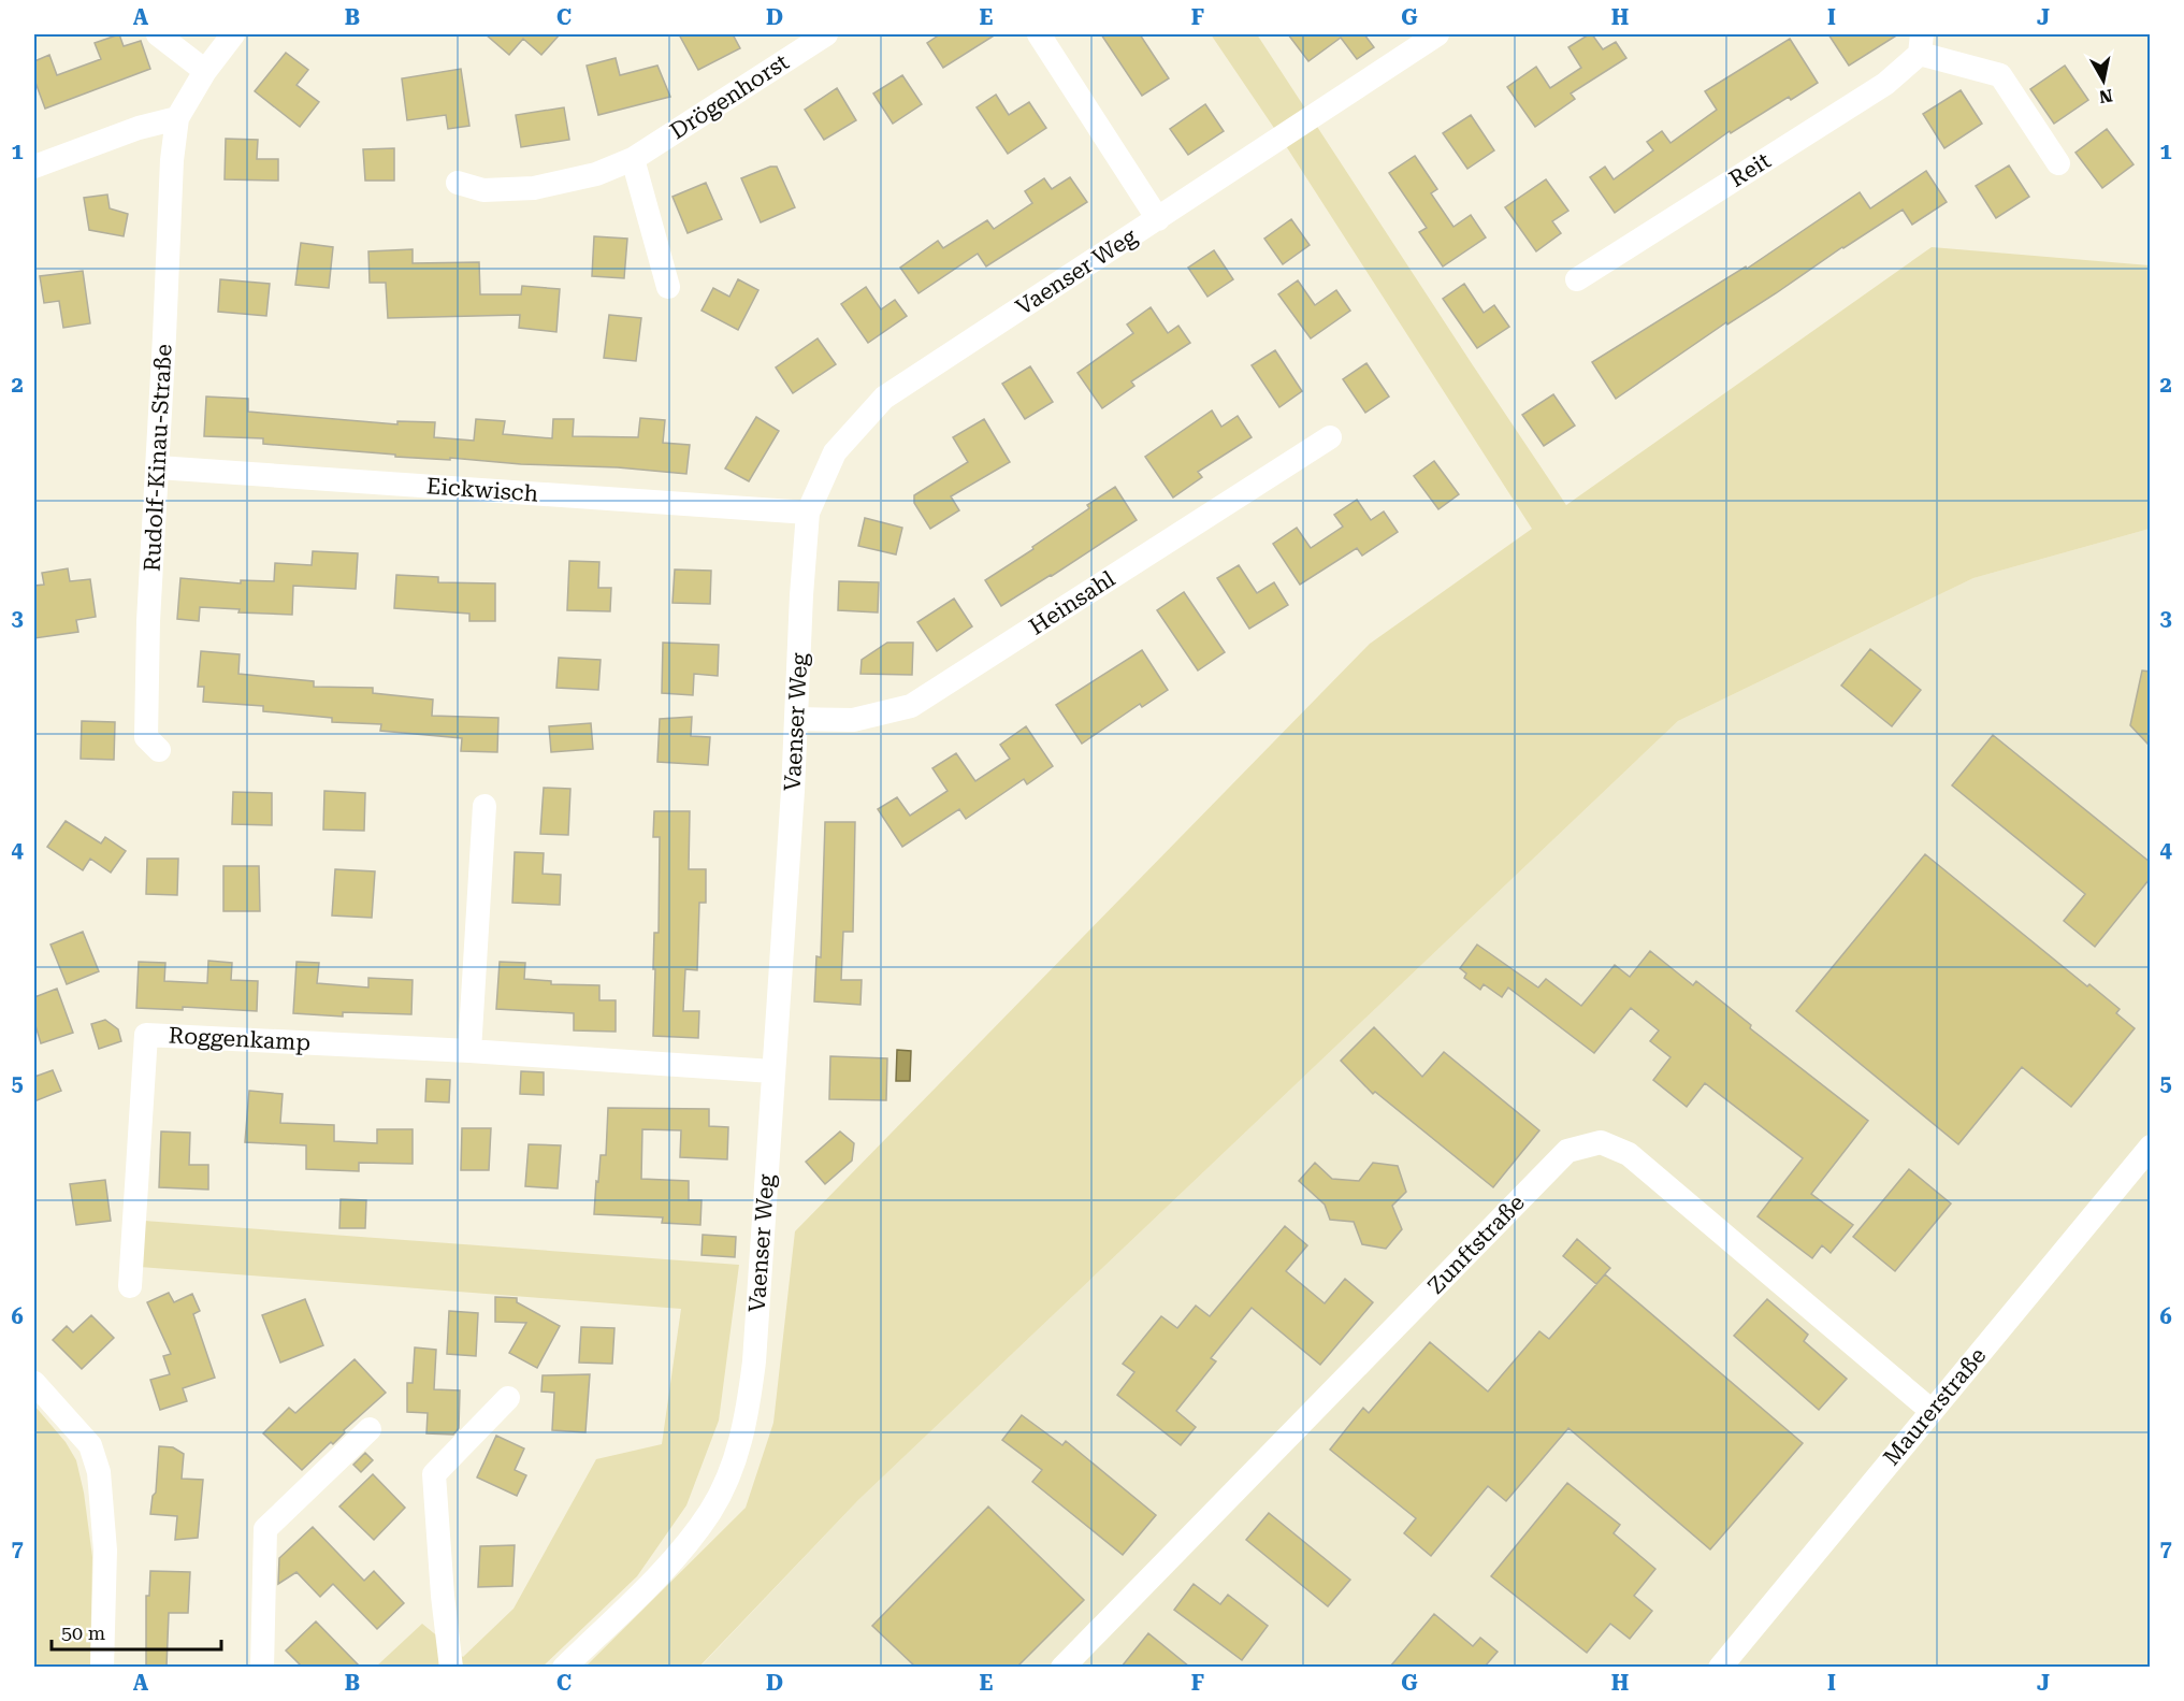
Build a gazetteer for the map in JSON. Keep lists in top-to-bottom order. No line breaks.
{"streets":{"street":["Drögenhorst","Reit","Vaenser Weg","Rudolf-Kinau-Straße","Eickwisch","Heinsahl","Roggenkamp","Zunftstraße","Maurerstraße"]},"crossings":[["Vaenser Weg","Eickwisch"],["Vaenser Weg","Heinsahl"],["Vaenser Weg","Roggenkamp"],["Rudolf-Kinau-Straße","Eickwisch"],["Zunftstraße","Maurerstraße"]],"scale_bar":"50 m","north":"bottom","grid":{"columns":["A","B","C","D","E","F","G","H","I","J"],"rows":["1","2","3","4","5","6","7"]}}
